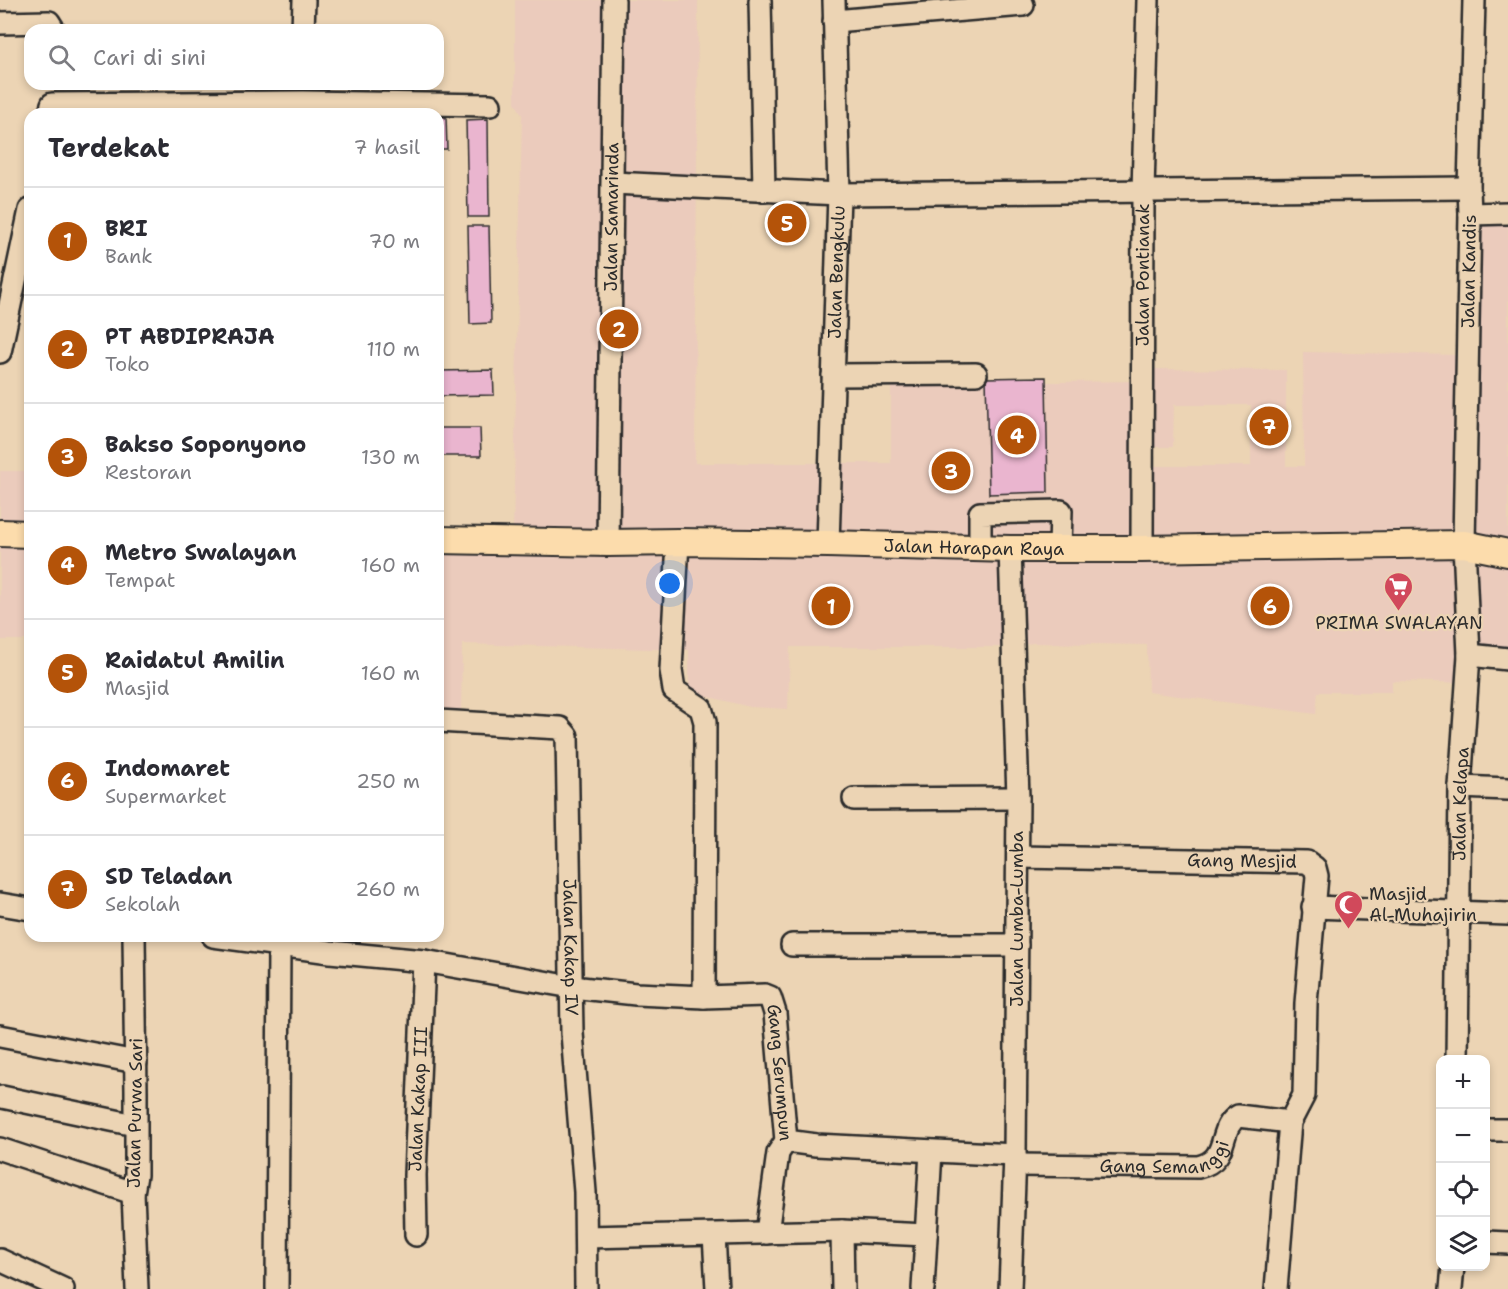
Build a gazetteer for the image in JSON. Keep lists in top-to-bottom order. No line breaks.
{"streets":{"main road":["Jalan Harapan Raya"],"street":["Jalan Samarinda","Jalan Bengkulu","Jalan Kandis","Jalan Pontianak","Jalan Kelapa","Gang Mesjid","Jalan Lumba-Lumba","Jalan Kakap IV","Gang Serumpun","Jalan Kakap III","Jalan Purwa Sari","Gang Semanggi"]},"crossings":[["Jalan Samarinda","Jalan Harapan Raya"],["Jalan Bengkulu","Jalan Harapan Raya"],["Jalan Kandis","Jalan Harapan Raya"],["Jalan Kandis","Jalan Kelapa"],["Jalan Pontianak","Jalan Harapan Raya"],["Jalan Harapan Raya","Jalan Kelapa"],["Jalan Harapan Raya","Jalan Lumba-Lumba"],["Gang Mesjid","Jalan Lumba-Lumba"],["Jalan Lumba-Lumba","Gang Serumpun"],["Jalan Lumba-Lumba","Gang Semanggi"],["Gang Serumpun","Gang Semanggi"]],"places":{"supermarket":["PRIMA SWALAYAN"],"mosque":["Masjid Al-Muhajirin"]},"page":{"search":"Cari di sini","heading":["Terdekat","7 hasil"],"list":[{"mark":"1","name":"BRI","note":"Bank","value":"70 m"},{"mark":"2","name":"PT ABDIPRAJA","note":"Toko","value":"110 m"},{"mark":"3","name":"Bakso Soponyono","note":"Restoran","value":"130 m"},{"mark":"4","name":"Metro Swalayan","note":"Tempat","value":"160 m"},{"mark":"5","name":"Raidatul Amilin","note":"Masjid","value":"160 m"},{"mark":"6","name":"Indomaret","note":"Supermarket","value":"250 m"},{"mark":"7","name":"SD Teladan","note":"Sekolah","value":"260 m"}],"pins":["5","2","7","4","3","1","6"],"map_buttons":["+","−"]}}
